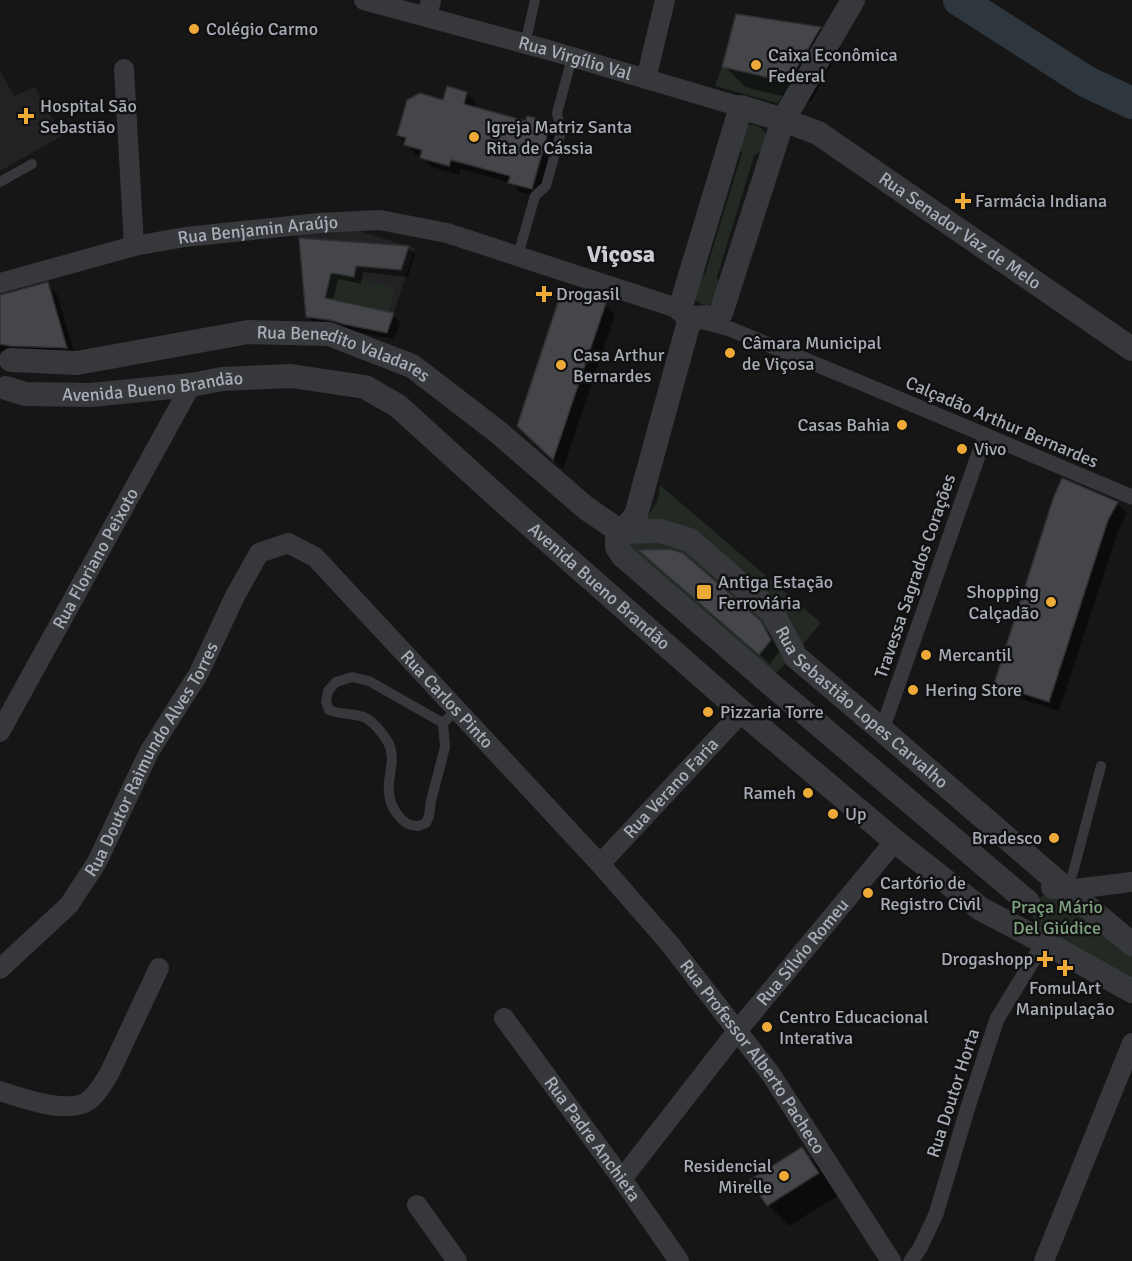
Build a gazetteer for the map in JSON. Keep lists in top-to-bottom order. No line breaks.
{"streets":{"street":["Rua Virgílio Val","Rua Benjamin Araújo","Rua Senador Vaz de Melo","Rua Benedito Valadares","Avenida Bueno Brandão","Calçadão Arthur Bernardes","Rua Floriano Peixoto","Travessa Sagrados Corações","Rua Carlos Pinto","Rua Sebastião Lopes Carvalho","Rua Doutor Raimundo Alves Torres","Rua Verano Faria","Rua Sílvio Romeu","Rua Professor Alberto Pacheco","Rua Doutor Horta","Rua Padre Anchieta"]},"crossings":[["Rua Virgílio Val","Rua Senador Vaz de Melo"],["Rua Benjamin Araújo","Calçadão Arthur Bernardes"],["Rua Benedito Valadares","Rua Sebastião Lopes Carvalho"],["Avenida Bueno Brandão","Rua Floriano Peixoto"],["Avenida Bueno Brandão","Rua Verano Faria"],["Avenida Bueno Brandão","Rua Sílvio Romeu"],["Avenida Bueno Brandão","Rua Doutor Horta"],["Calçadão Arthur Bernardes","Travessa Sagrados Corações"],["Travessa Sagrados Corações","Rua Sebastião Lopes Carvalho"],["Rua Carlos Pinto","Rua Doutor Raimundo Alves Torres"],["Rua Carlos Pinto","Rua Verano Faria"],["Rua Carlos Pinto","Rua Professor Alberto Pacheco"],["Rua Verano Faria","Rua Professor Alberto Pacheco"],["Rua Sílvio Romeu","Rua Professor Alberto Pacheco"],["Rua Sílvio Romeu","Rua Padre Anchieta"]],"districts":["Viçosa"],"parks":["Praça Mário Del Giúdice"],"places":{"other":["Colégio Carmo","Caixa Econômica Federal","Igreja Matriz Santa Rita de Cássia","Câmara Municipal de Viçosa","Casa Arthur Bernardes","Casas Bahia","Vivo","Shopping Calçadão","Mercantil","Hering Store","Pizzaria Torre","Rameh","Up","Bradesco","Cartório de Registro Civil","Centro Educacional Interativa","Residencial Mirelle"],"health":["Hospital São Sebastião","Farmácia Indiana","Drogasil","Drogashopp","FomulArt Manipulação"],"transit":["Antiga Estação Ferroviária"]}}
